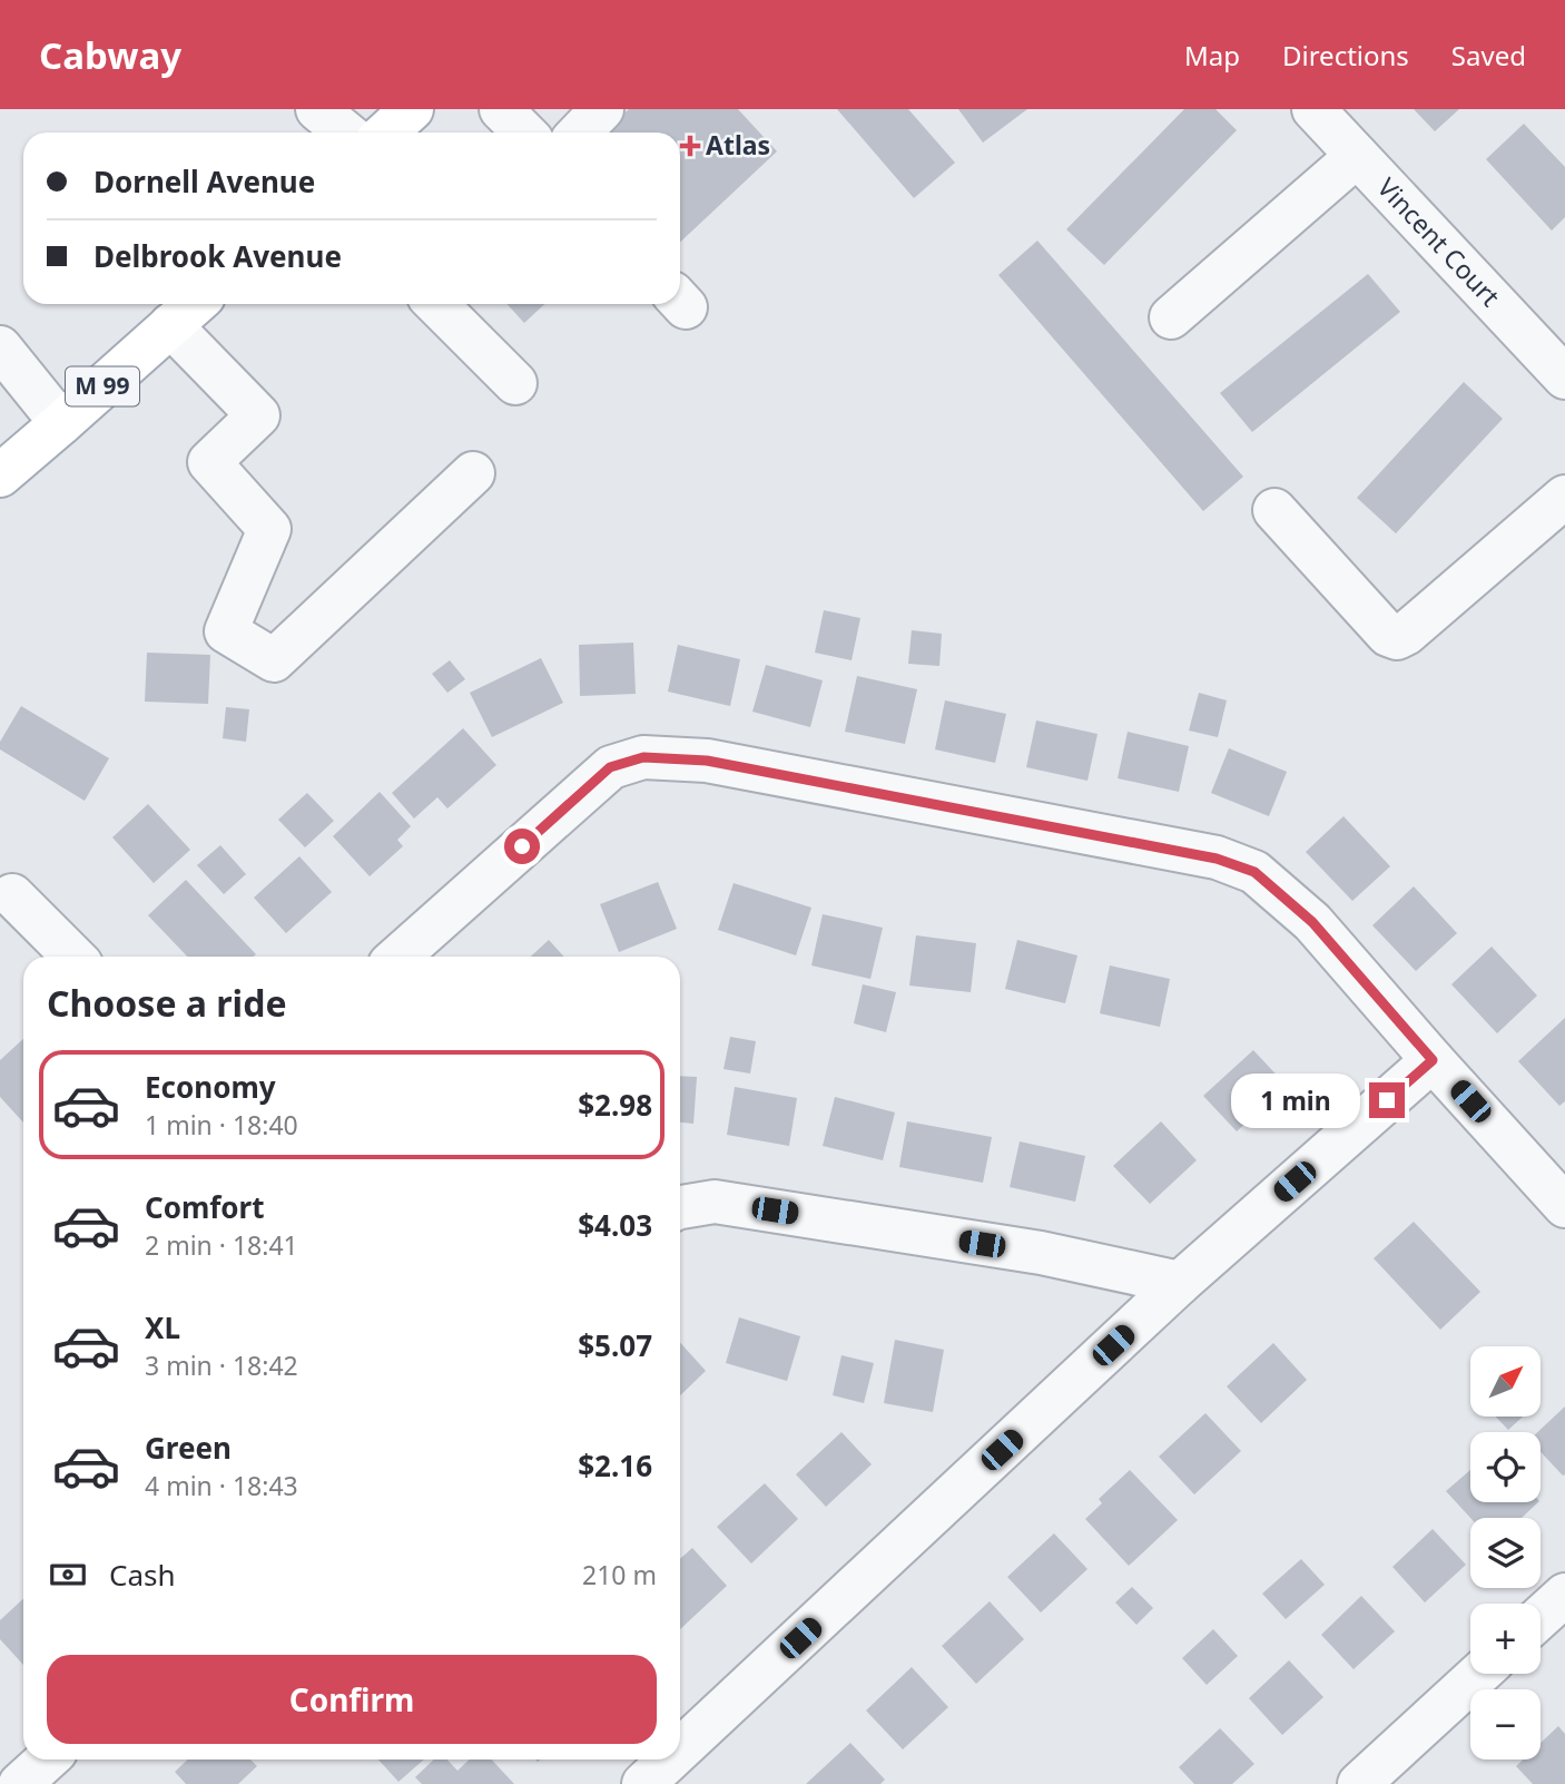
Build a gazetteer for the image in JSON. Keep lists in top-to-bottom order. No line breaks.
{"streets":{"main road":["M 99"],"street":["Vincent Court"]},"places":{"health":["Atlas"]},"north":"top right","page":{"header":"Cabway","nav":["Map","Directions","Saved"],"banner":["Dornell Avenue","Delbrook Avenue"],"heading":"Choose a ride","list":[{"name":"Economy","note":"1 min · 18:40","value":"$2.98"},{"name":"Comfort","note":"2 min · 18:41","value":"$4.03"},{"name":"XL","note":"3 min · 18:42","value":"$5.07"},{"name":"Green","note":"4 min · 18:43","value":"$2.16"}],"bubble":"1 min","map_buttons":["+","−"],"pay":["Cash","210 m"],"buttons":"Confirm"}}
